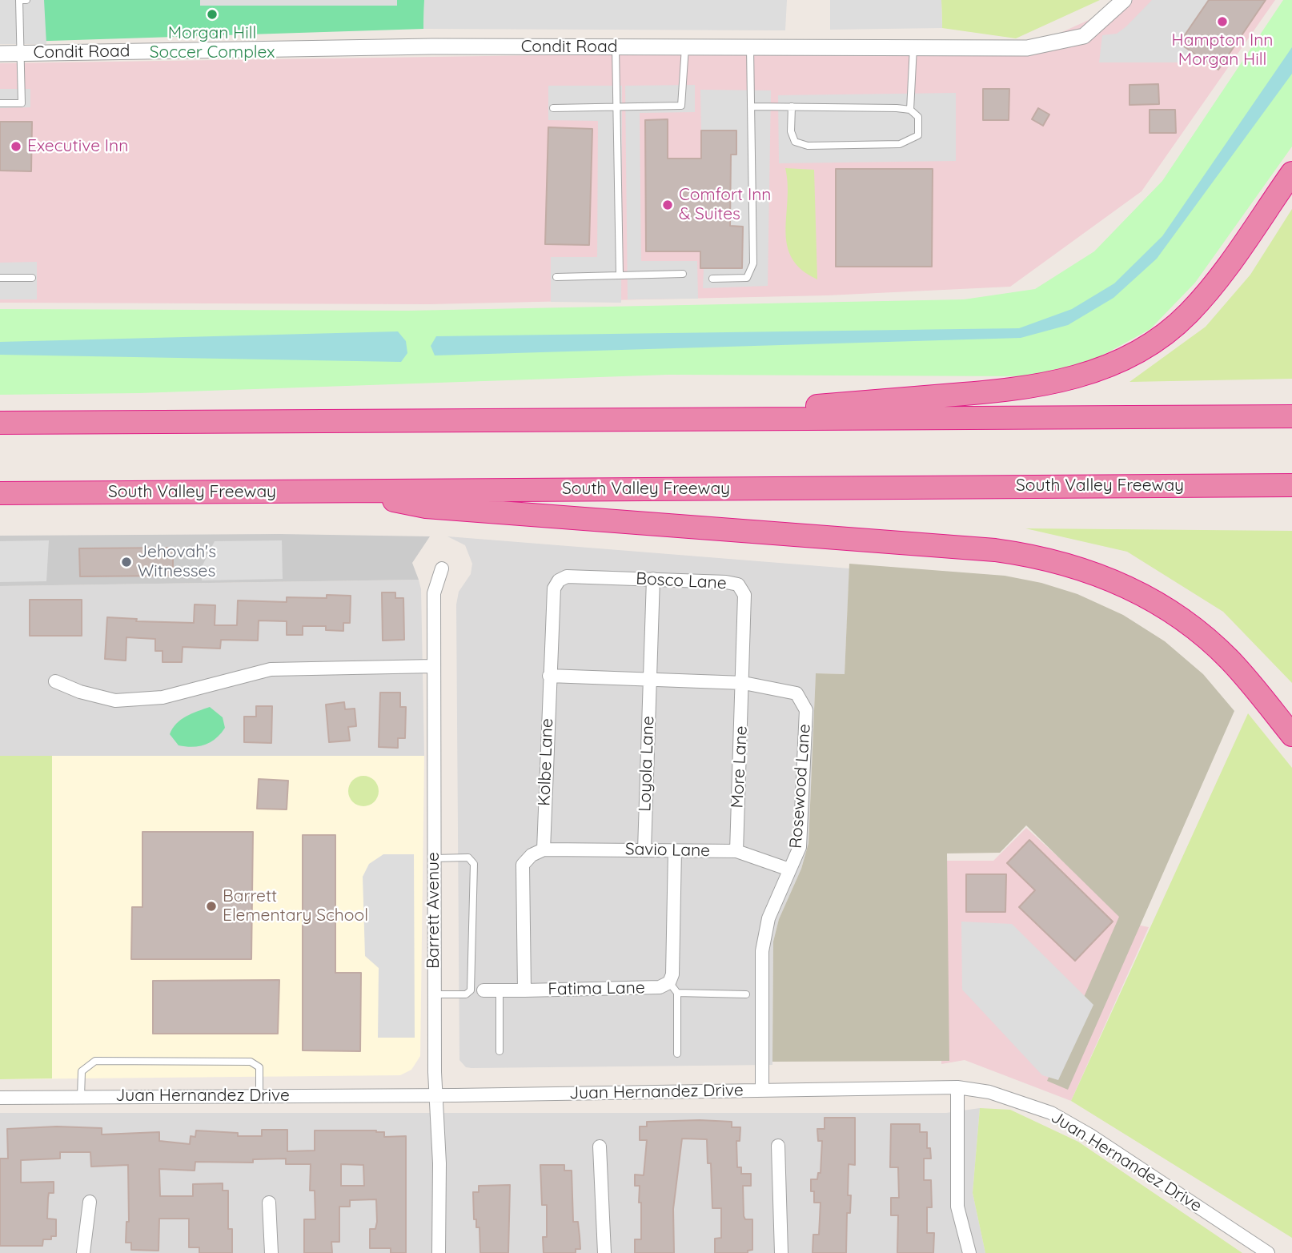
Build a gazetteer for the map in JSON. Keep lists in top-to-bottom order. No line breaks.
{"streets":{"highway":["South Valley Freeway"],"street":["Condit Road","Bosco Lane","Kolbe Lane","Loyola Lane","More Lane","Rosewood Lane","Savio Lane","Barrett Avenue","Fatima Lane","Juan Hernandez Drive"]},"crossings":[["Bosco Lane","Kolbe Lane"],["Bosco Lane","Loyola Lane"],["Bosco Lane","More Lane"],["Bosco Lane","Rosewood Lane"],["Kolbe Lane","Rosewood Lane"],["Kolbe Lane","Savio Lane"],["Kolbe Lane","Fatima Lane"],["Loyola Lane","Rosewood Lane"],["Loyola Lane","Savio Lane"],["More Lane","Rosewood Lane"],["More Lane","Savio Lane"],["Rosewood Lane","Savio Lane"],["Rosewood Lane","Juan Hernandez Drive"],["Savio Lane","Fatima Lane"],["Barrett Avenue","Juan Hernandez Drive"]],"places":["Morgan Hill Soccer Complex","Hampton Inn Morgan Hill","Executive Inn","Comfort Inn & Suites","Jehovah's Witnesses","Barrett Elementary School"]}
